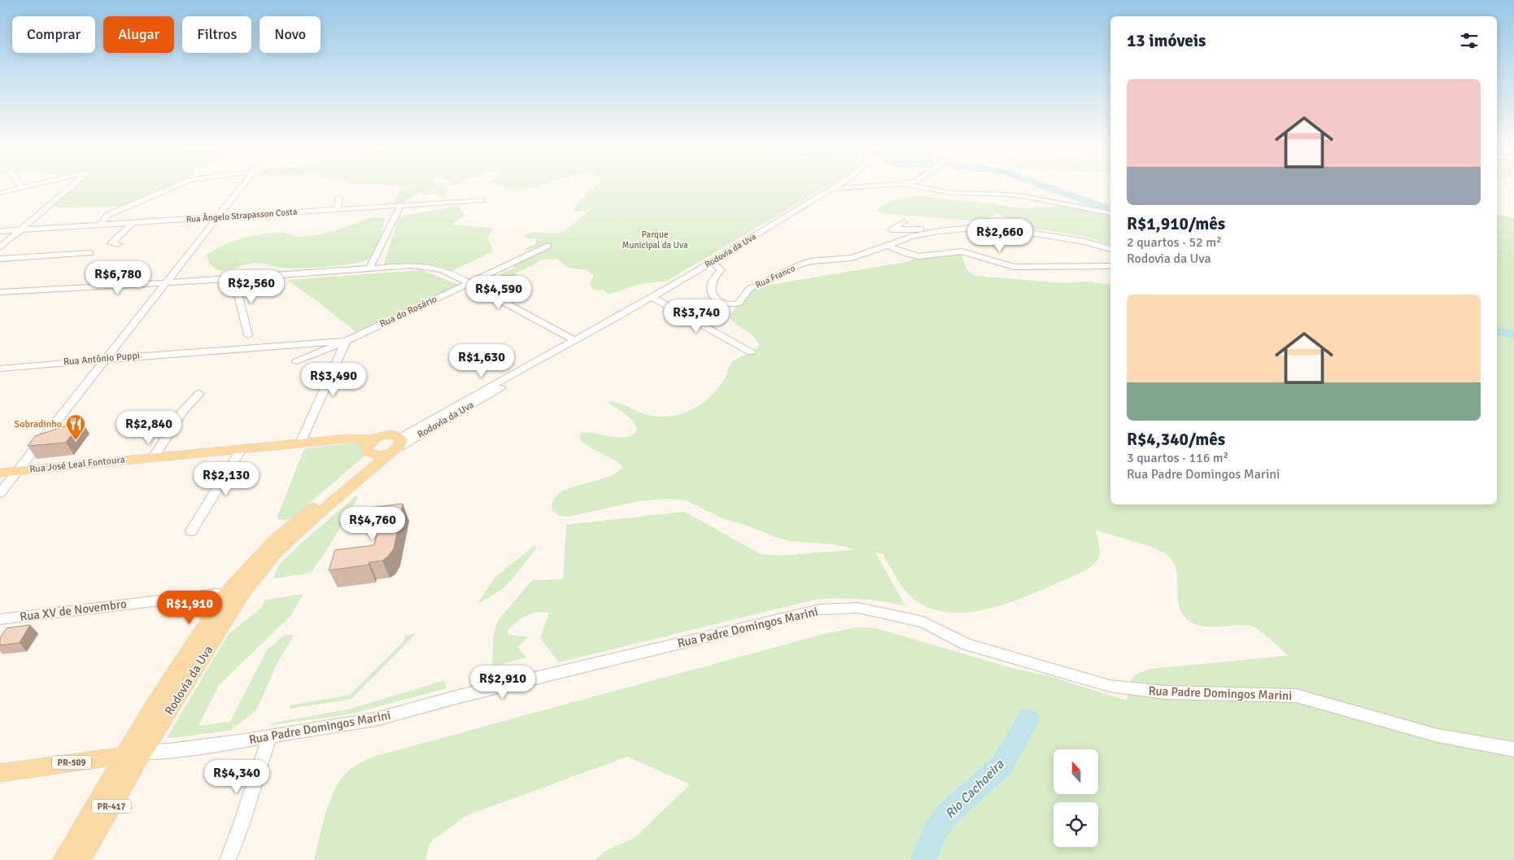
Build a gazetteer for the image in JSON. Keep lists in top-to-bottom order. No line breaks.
{"streets":{"main road":["Rodovia da Uva","Rua José Leal Fontoura","PR-509","PR-417"],"street":["Rua Ângelo Strapasson Costa","Rua Franco","Rua do Rosário","Rua Antônio Puppi","Rua XV de Novembro","Rua Padre Domingos Marini"]},"crossings":[["Rodovia da Uva","Rua Franco"],["Rodovia da Uva","Rua José Leal Fontoura"],["Rodovia da Uva","Rua XV de Novembro"],["Rodovia da Uva","Rua Padre Domingos Marini"],["Rodovia da Uva","PR-509"],["Rua do Rosário","Rua Antônio Puppi"],["Rua Padre Domingos Marini","PR-509"]],"water":["Rio Cachoeira"],"parks":["Parque Municipal da Uva"],"places":{"restaurant":["Sobradinho"]},"north":"top","page":{"chip":["Comprar","Alugar","Filtros","Novo"],"heading":"13 imóveis","list":[{"name":"R$1,910/mês","note":"2 quartos · 52 m² · Rodovia da Uva"},{"name":"R$4,340/mês","note":"3 quartos · 116 m² · Rua Padre Domingos Marini"}],"price":["R$2,660","R$6,780","R$2,560","R$4,590","R$3,740","R$1,630","R$3,490","R$2,840","R$2,130","R$4,760","R$1,910","R$2,910","R$4,340"]}}
